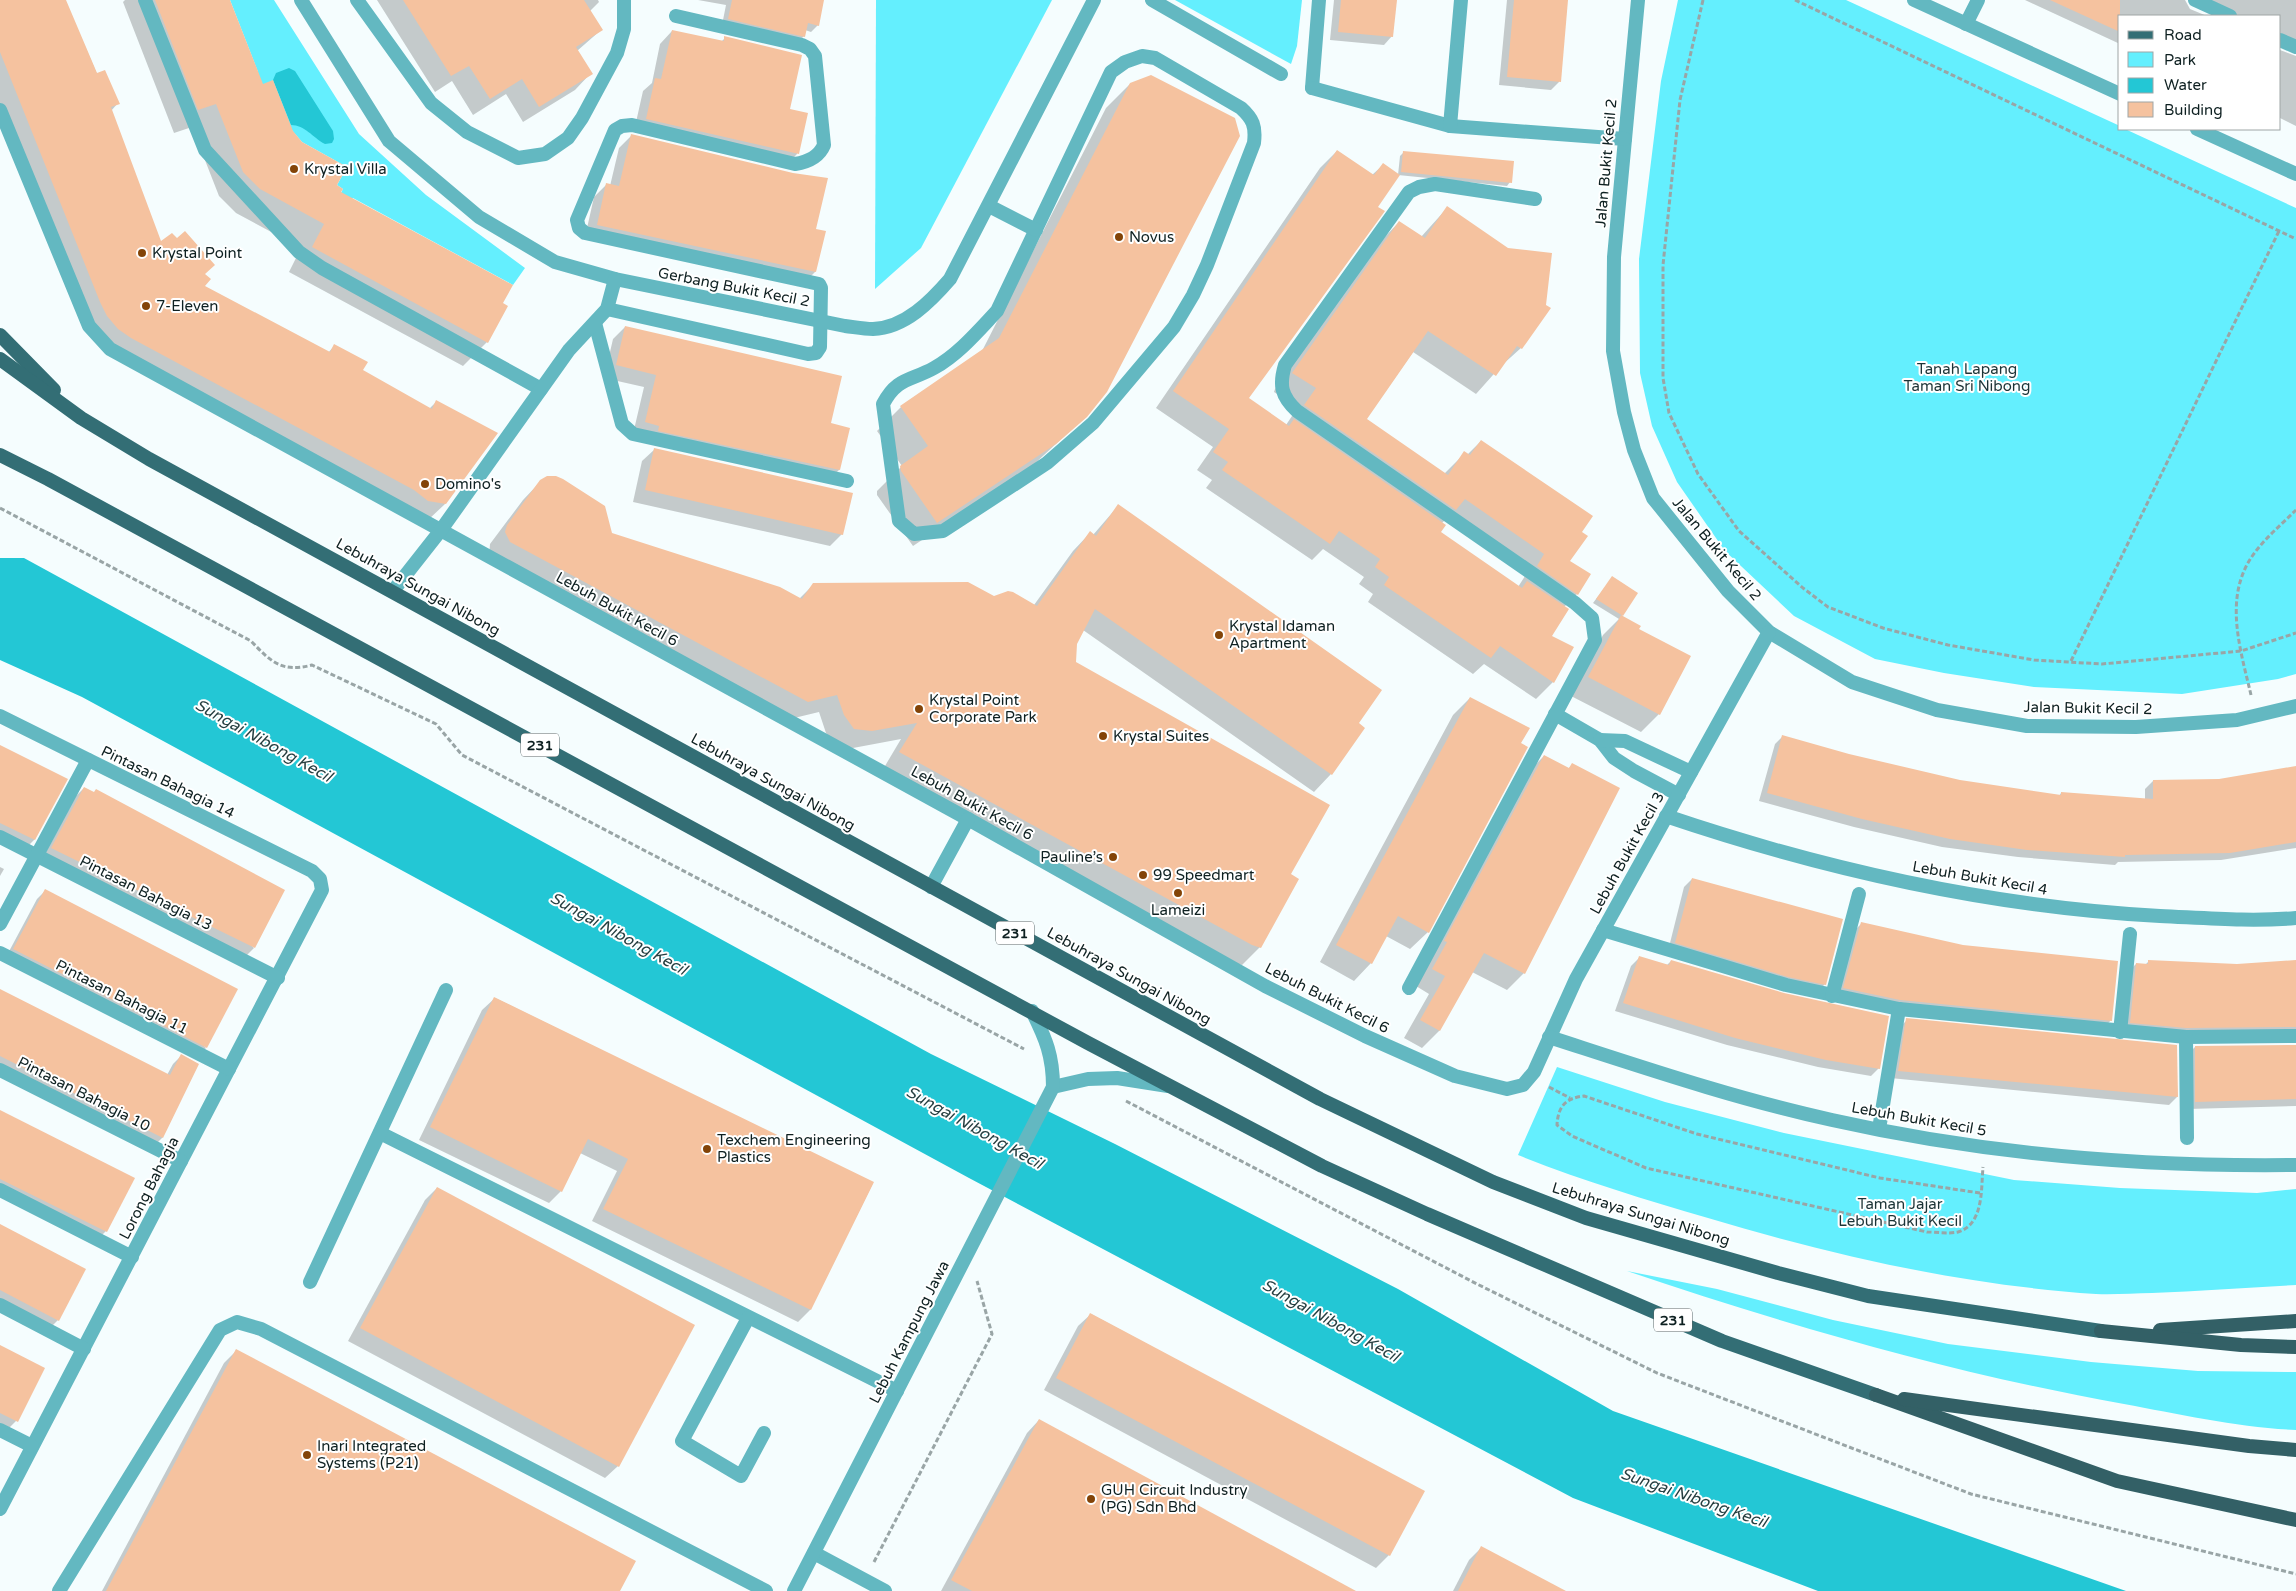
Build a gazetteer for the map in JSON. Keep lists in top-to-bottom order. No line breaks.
{"streets":{"main road":["Lebuhraya Sungai Nibong","231"],"street":["Jalan Bukit Kecil 2","Gerbang Bukit Kecil 2","Lebuh Bukit Kecil 6","Pintasan Bahagia 14","Lebuh Bukit Kecil 3","Lebuh Bukit Kecil 4","Pintasan Bahagia 13","Pintasan Bahagia 11","Pintasan Bahagia 10","Lebuh Bukit Kecil 5","Lorong Bahagia","Lebuh Kampung Jawa"]},"crossings":[["Jalan Bukit Kecil 2","Lebuh Bukit Kecil 3"],["Lebuh Bukit Kecil 6","Lebuh Bukit Kecil 3"],["231","Lebuh Kampung Jawa"],["Pintasan Bahagia 14","Lorong Bahagia"],["Lebuh Bukit Kecil 3","Lebuh Bukit Kecil 4"],["Lebuh Bukit Kecil 3","Lebuh Bukit Kecil 5"],["Pintasan Bahagia 13","Lorong Bahagia"],["Pintasan Bahagia 11","Lorong Bahagia"],["Pintasan Bahagia 10","Lorong Bahagia"]],"water":["Sungai Nibong Kecil"],"parks":["Tanah Lapang Taman Sri Nibong","Taman Jajar Lebuh Bukit Kecil"],"places":["Krystal Villa","Novus","Krystal Point","7-Eleven","Domino's","Krystal Idaman Apartment","Krystal Point Corporate Park","Krystal Suites","Pauline’s","99 Speedmart","Lameizi","Texchem Engineering Plastics","Inari Integrated Systems (P21)","GUH Circuit Industry (PG) Sdn Bhd"],"legend":["Road","Park","Water","Building"]}
